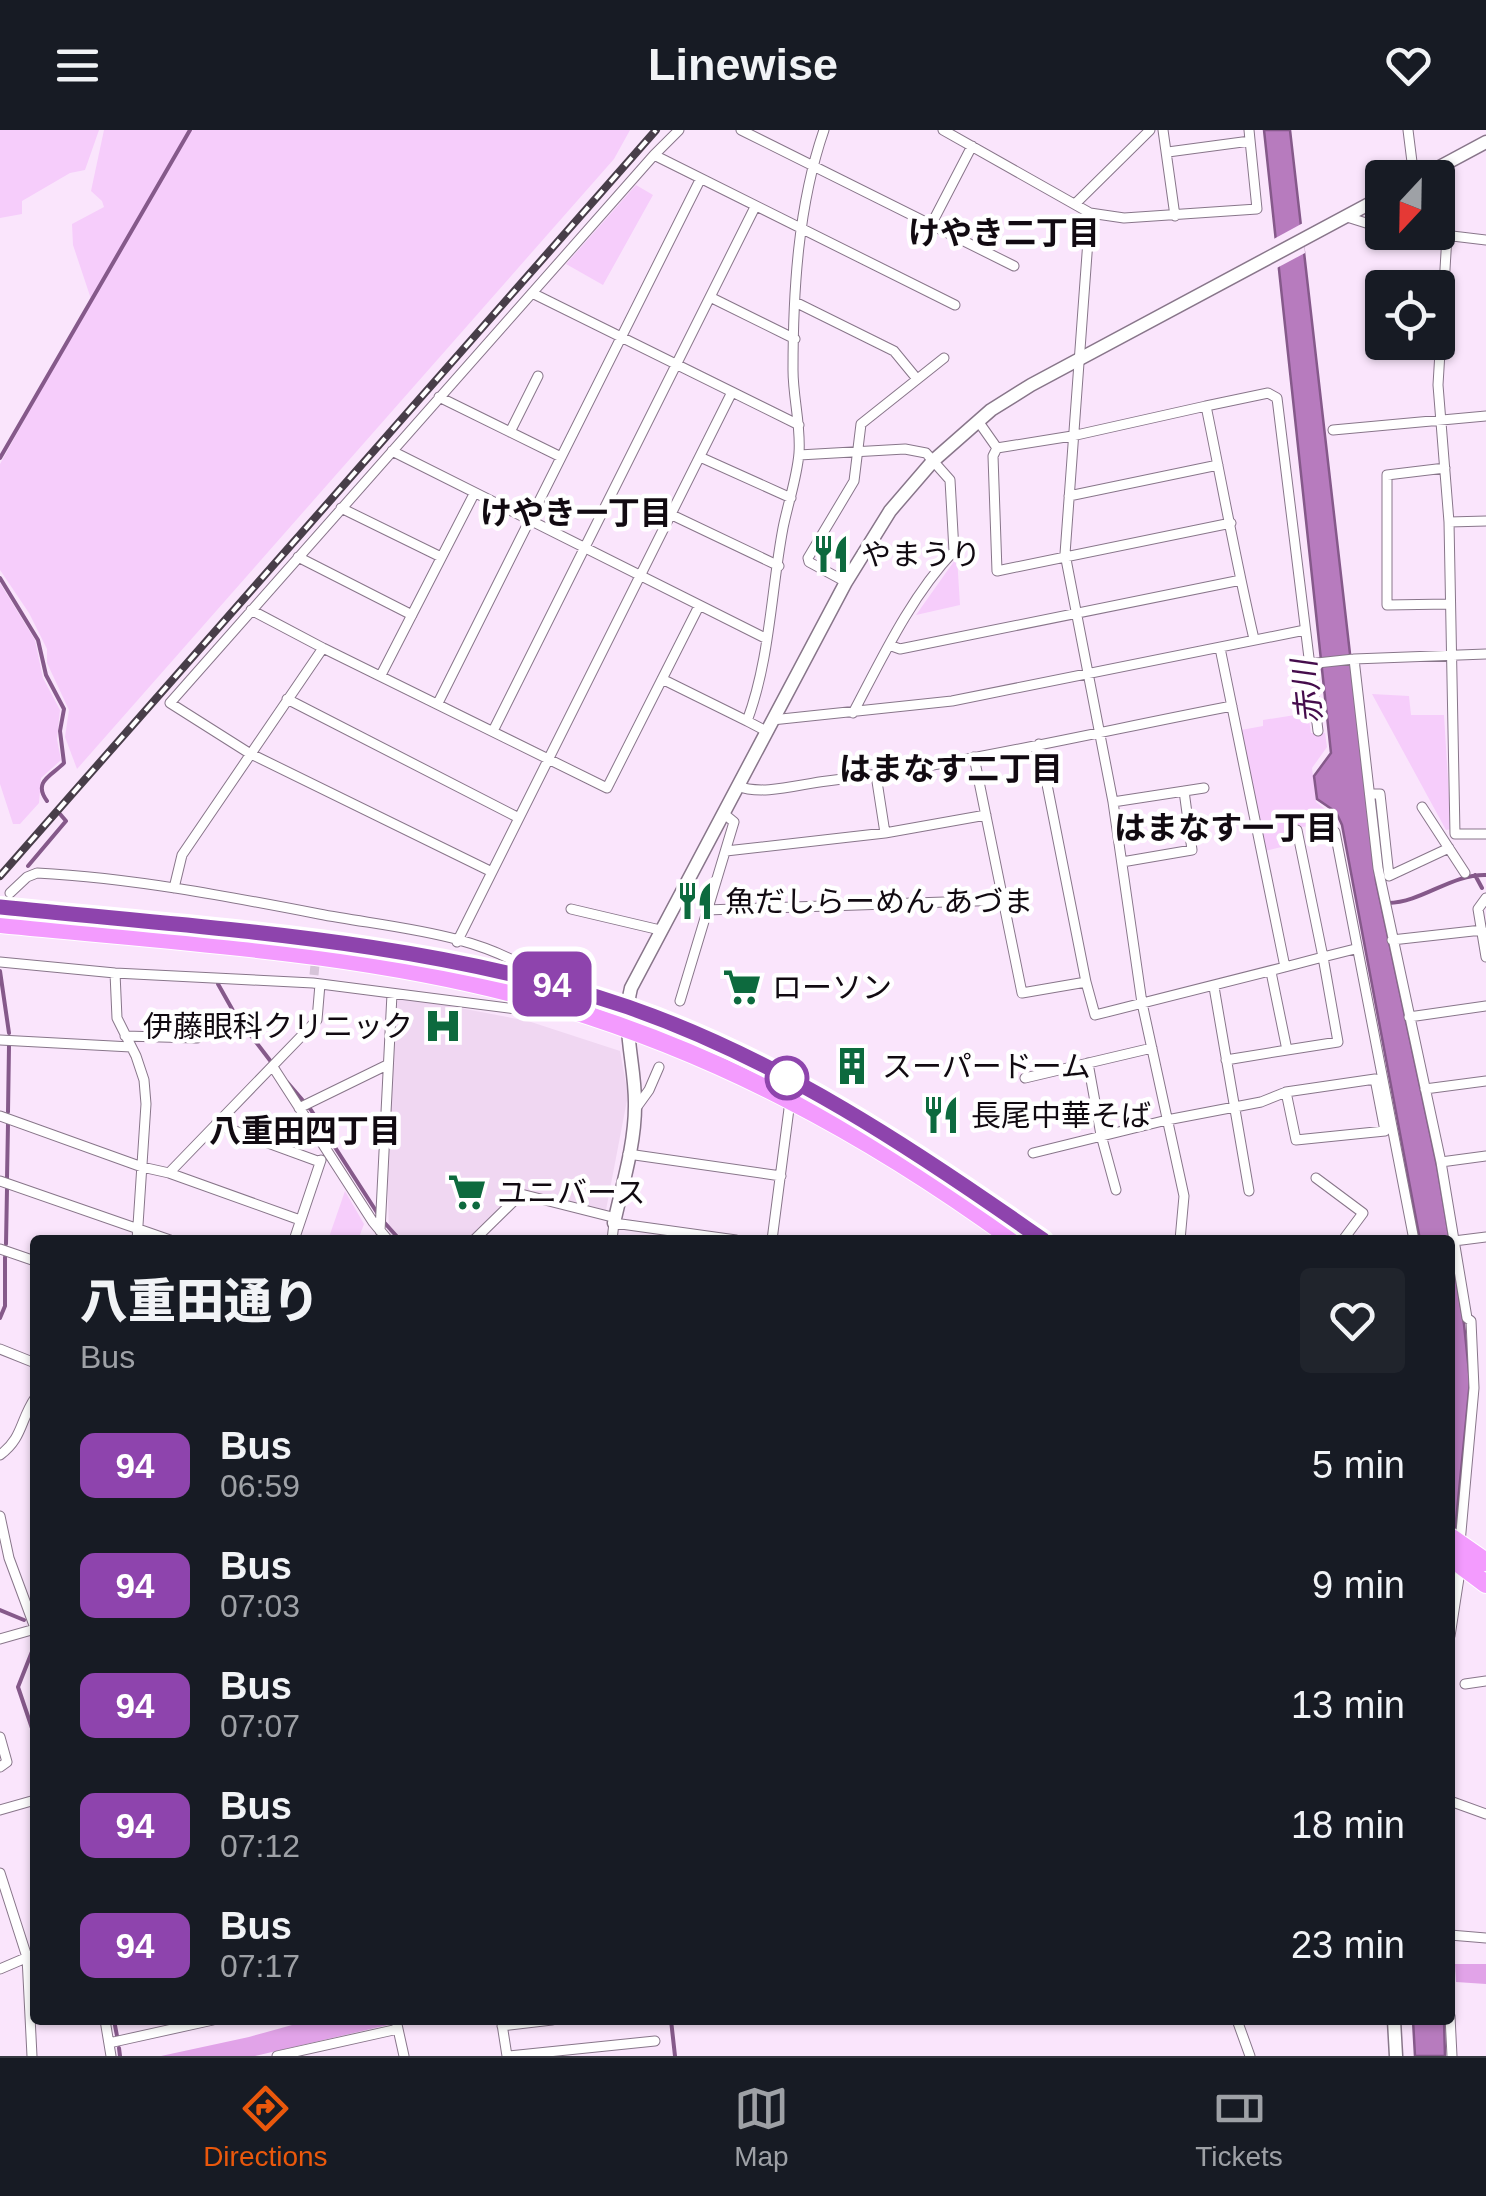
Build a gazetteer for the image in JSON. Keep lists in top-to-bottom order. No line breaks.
{"districts":["けやき二丁目","けやき一丁目","はまなす二丁目","はまなす一丁目","八重田四丁目"],"water":["赤川"],"places":{"restaurant":["やまうり","魚だしらーめん あづま","長尾中華そば"],"supermarket":["ローソン","ユニバース"],"hospital":["伊藤眼科クリニック"],"building":["スーパードーム"]},"lines":["bus line 94"],"north":"bottom","page":{"header":"Linewise","on_map":"94","heading":["八重田通り","Bus"],"list":[{"mark":"94","name":"Bus","note":"06:59","value":"5 min"},{"mark":"94","name":"Bus","note":"07:03","value":"9 min"},{"mark":"94","name":"Bus","note":"07:07","value":"13 min"},{"mark":"94","name":"Bus","note":"07:12","value":"18 min"},{"mark":"94","name":"Bus","note":"07:17","value":"23 min"}],"tabs":["Directions","Map","Tickets"]}}
